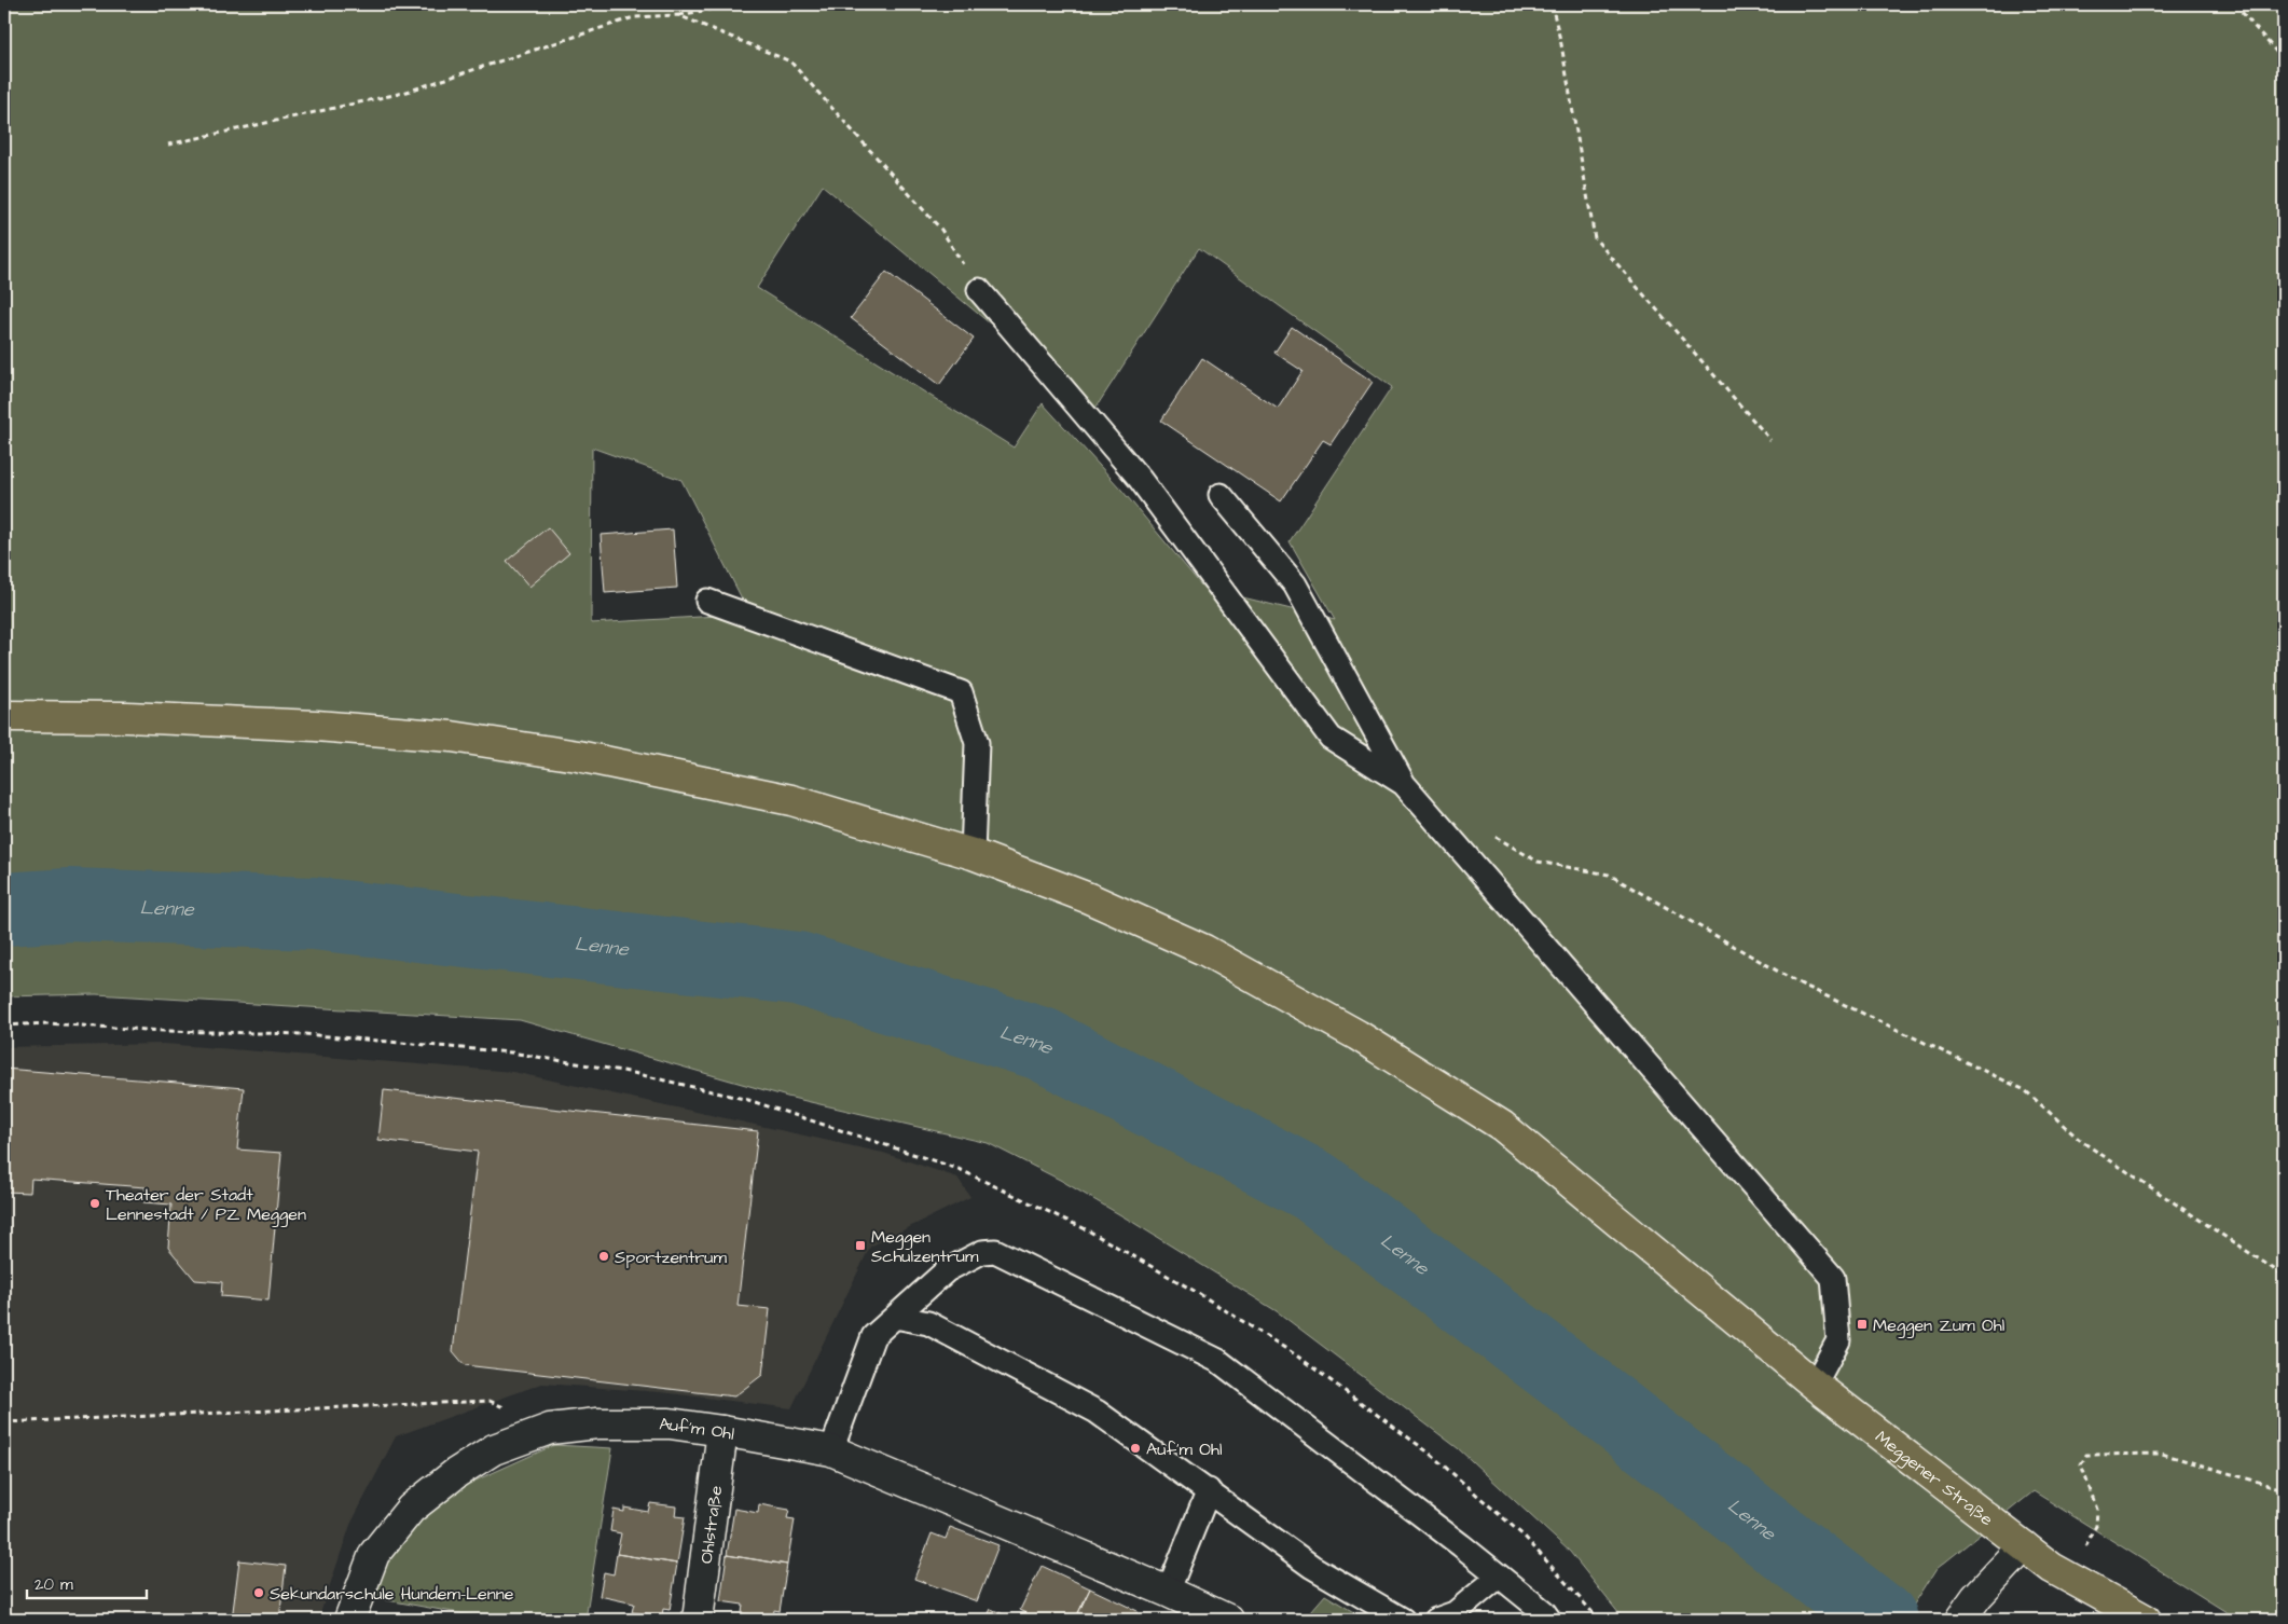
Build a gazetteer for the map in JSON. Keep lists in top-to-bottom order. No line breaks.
{"streets":{"main road":["Meggener Straße"],"street":["Auf'm Ohl","Ohlstraße"]},"crossings":[["Auf'm Ohl","Ohlstraße"]],"water":["Lenne"],"places":{"other":["Theater der Stadt Lennestadt / PZ Meggen","Sportzentrum","Auf'm Ohl","Sekundarschule Hundem-Lenne"],"transit":["Meggen Schulzentrum","Meggen Zum Ohl"]},"scale_bar":"20 m"}
